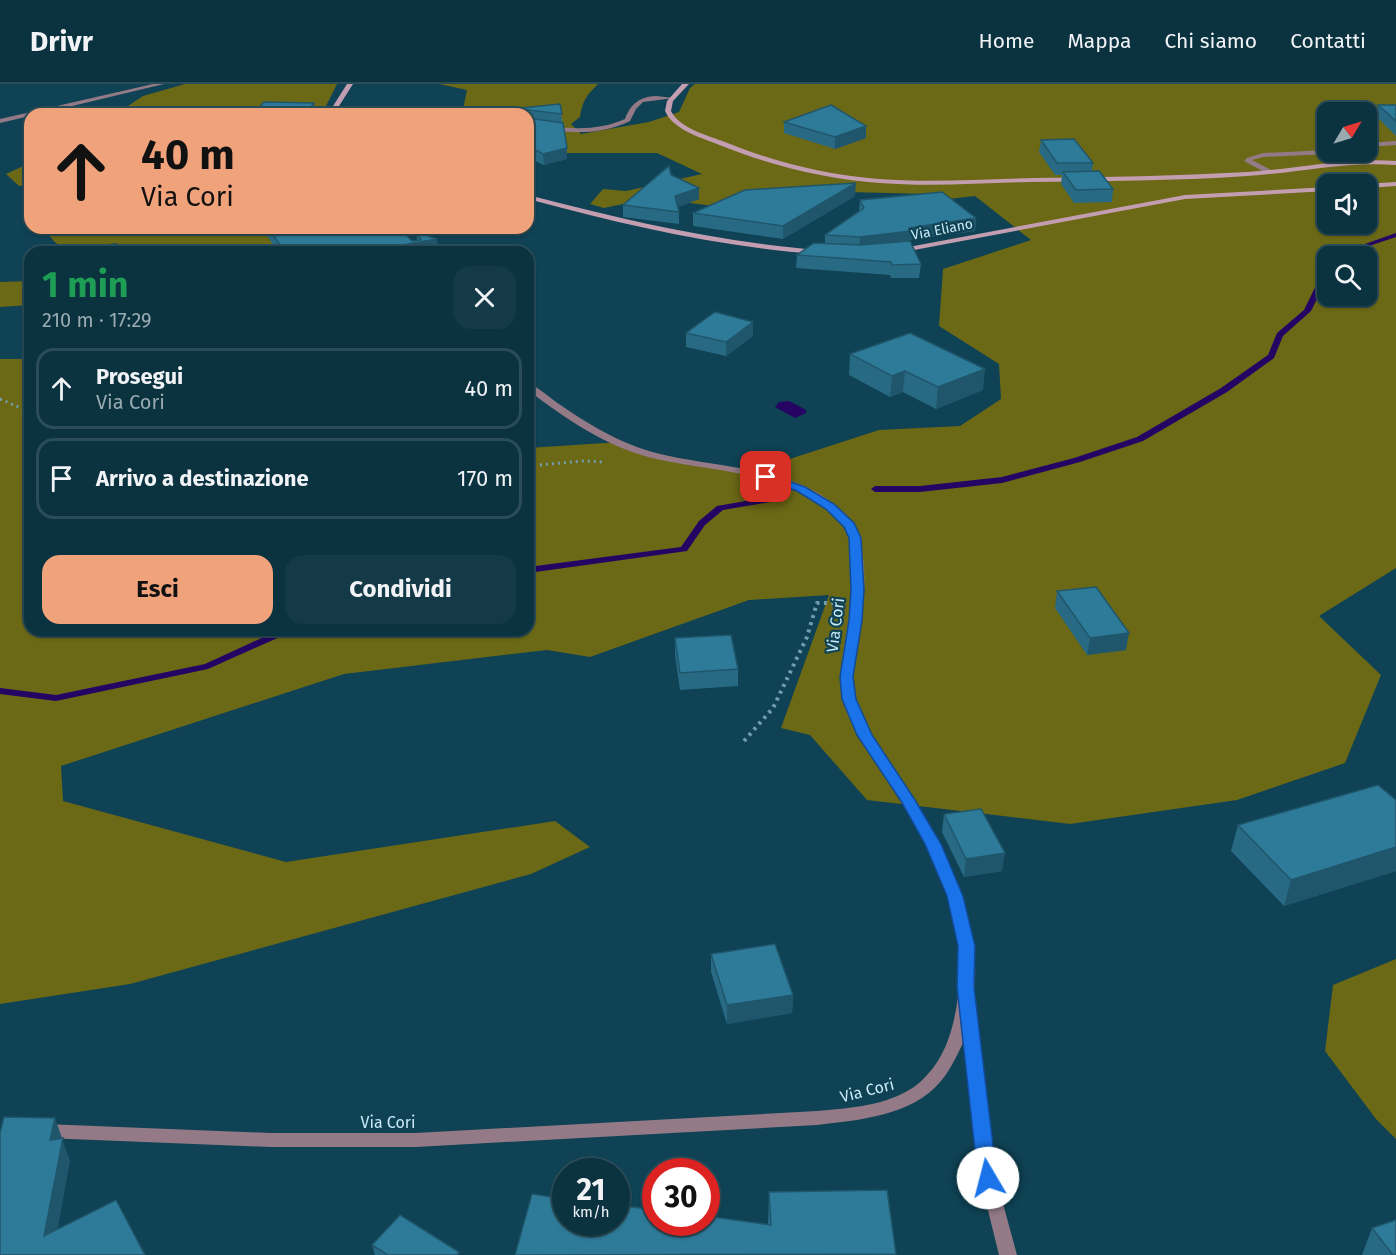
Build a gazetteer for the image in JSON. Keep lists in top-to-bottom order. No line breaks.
{"streets":{"street":["Via Eliano","Via Cori"]},"north":"top right","page":{"header":"Drivr","nav":["Home","Mappa","Chi siamo","Contatti"],"turn":["40 m","Via Cori"],"heading":["1 min","210 m · 17:29"],"list":[{"name":"Prosegui","note":"Via Cori","value":"40 m"},{"name":"Arrivo a destinazione","value":"170 m"}],"buttons":["Esci","Condividi"],"speed":"21 km/h","limit":"30"}}
